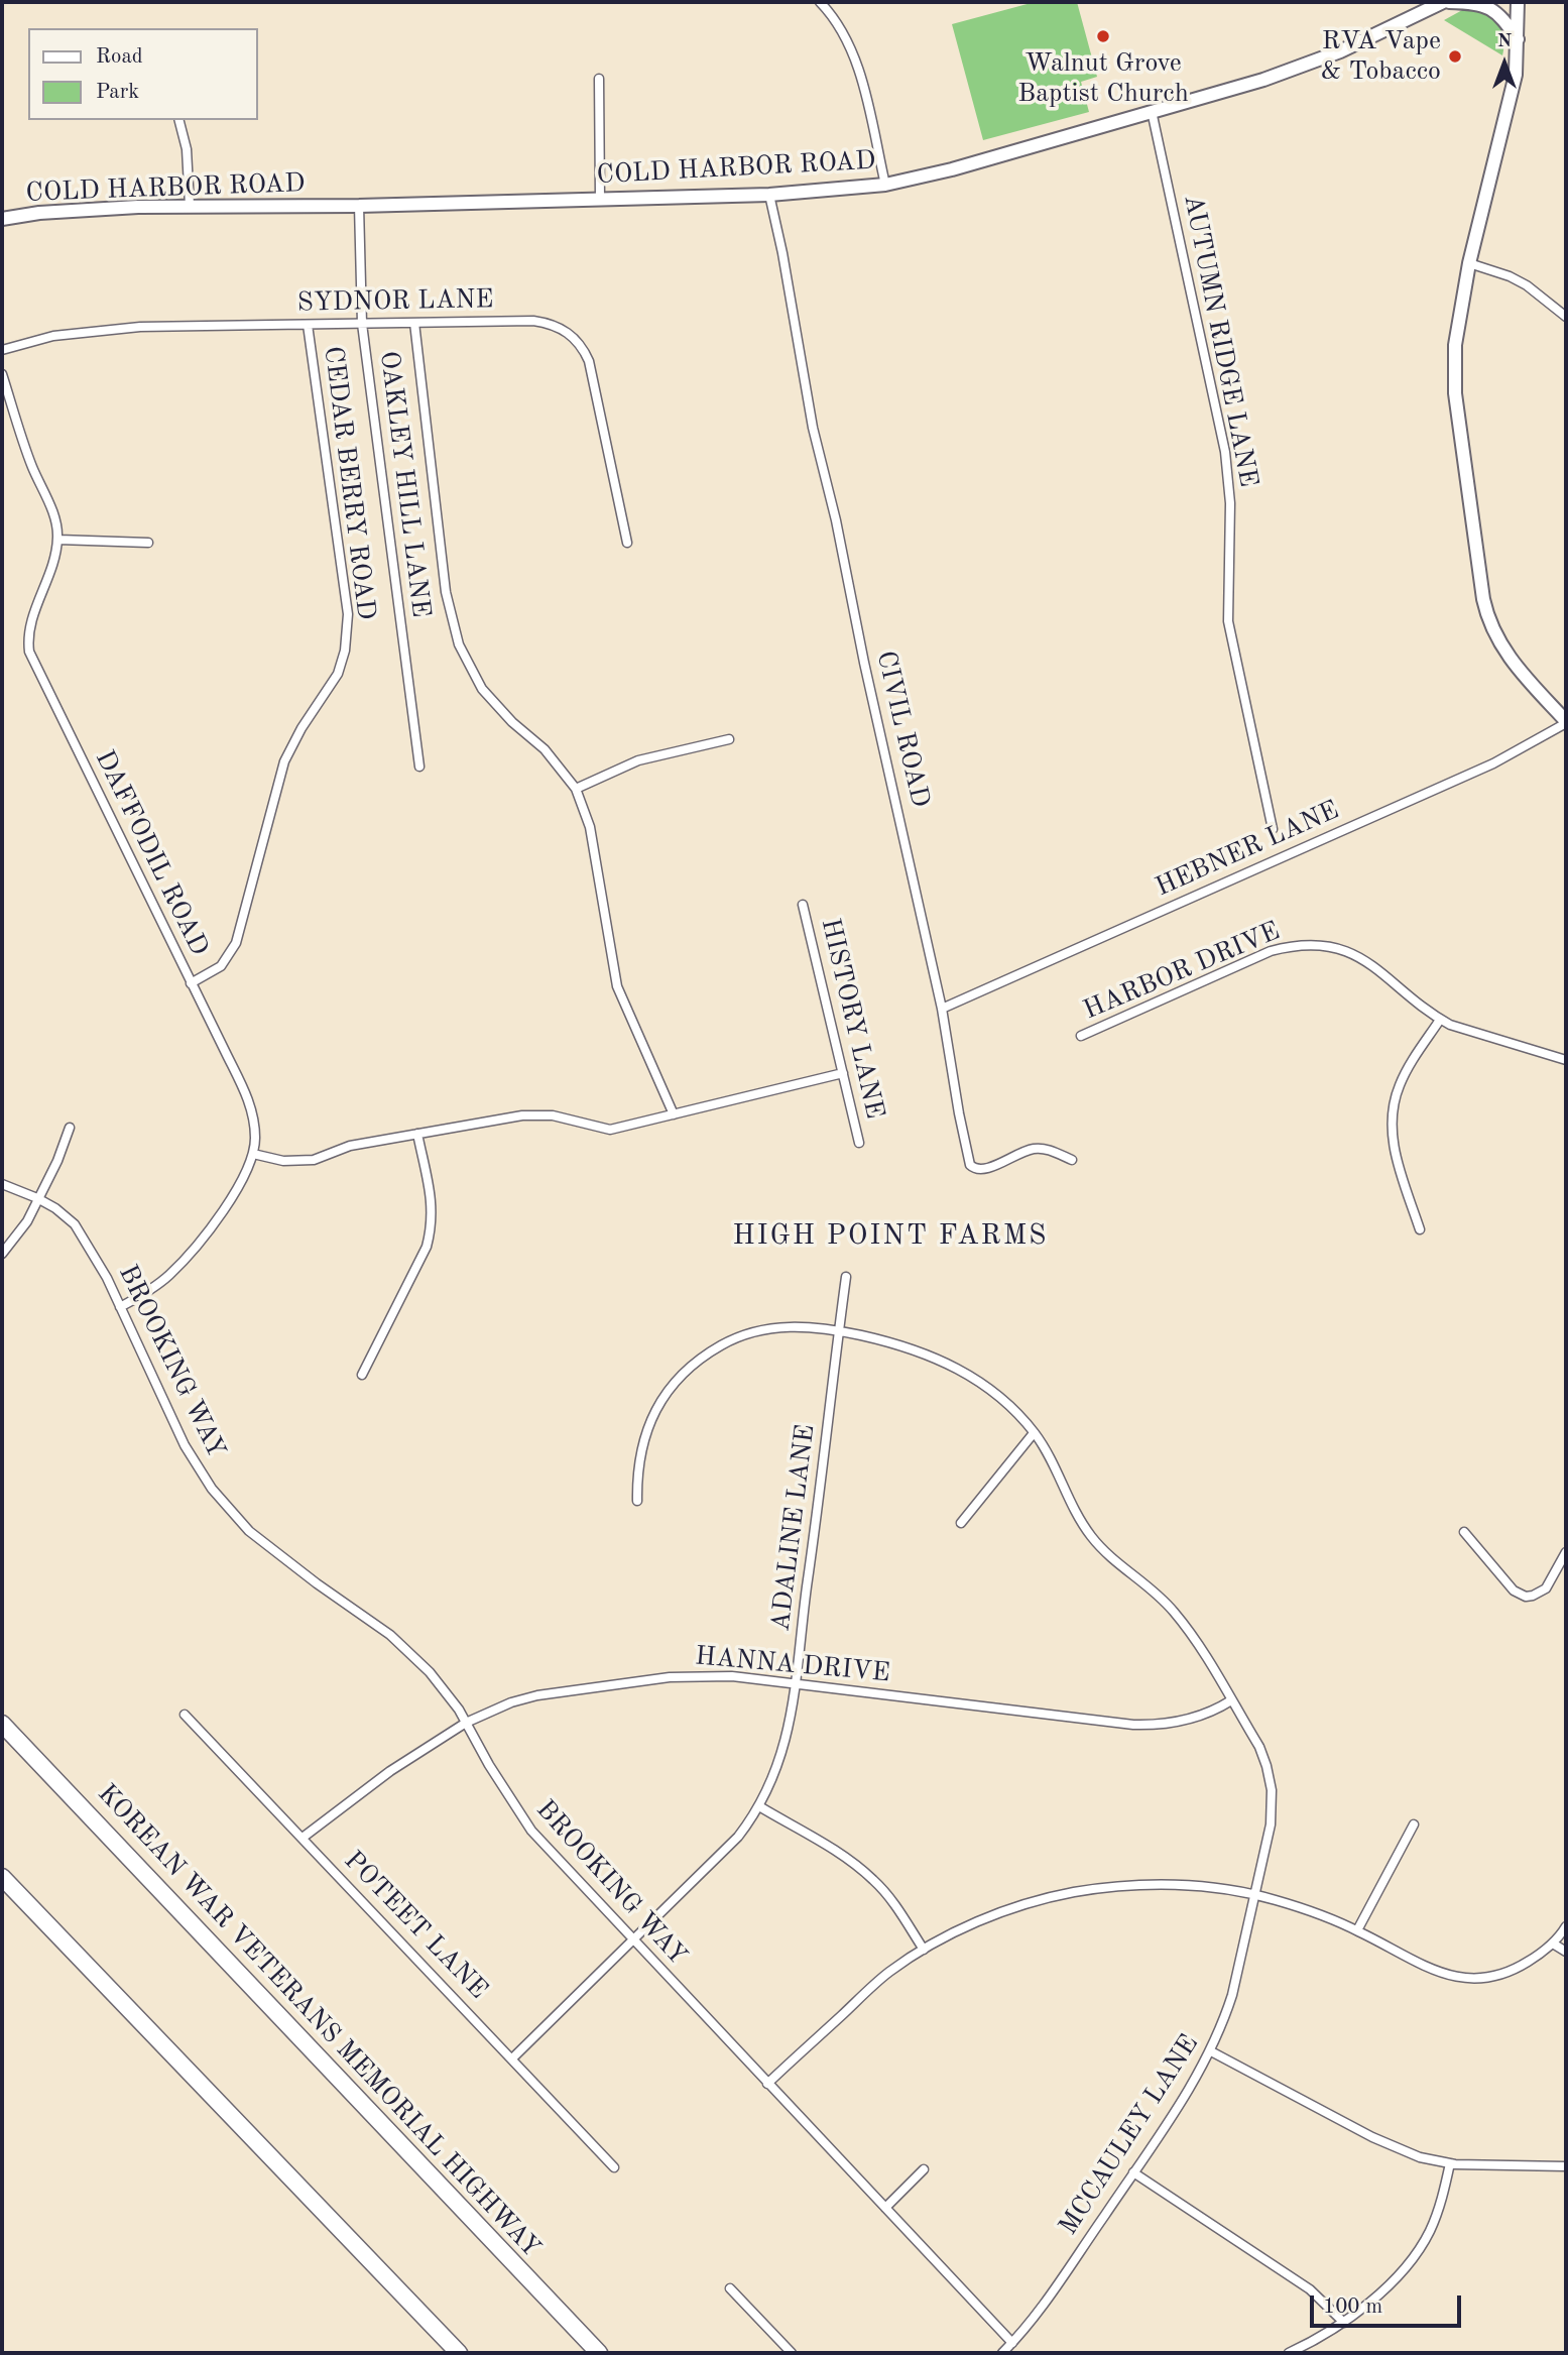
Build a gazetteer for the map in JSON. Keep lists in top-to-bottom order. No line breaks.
{"streets":{"highway":["KOREAN WAR VETERANS MEMORIAL HIGHWAY"],"main road":["COLD HARBOR ROAD"],"street":["SYDNOR LANE","AUTUMN RIDGE LANE","CEDAR BERRY ROAD","OAKLEY HILL LANE","CIVIL ROAD","HEBNER LANE","DAFFODIL ROAD","HARBOR DRIVE","HISTORY LANE","BROOKING WAY","ADALINE LANE","HANNA DRIVE","POTEET LANE","MCCAULEY LANE"]},"crossings":[["COLD HARBOR ROAD","AUTUMN RIDGE LANE"],["COLD HARBOR ROAD","OAKLEY HILL LANE"],["COLD HARBOR ROAD","CIVIL ROAD"],["SYDNOR LANE","CEDAR BERRY ROAD"],["SYDNOR LANE","OAKLEY HILL LANE"],["CEDAR BERRY ROAD","DAFFODIL ROAD"],["CIVIL ROAD","HEBNER LANE"],["DAFFODIL ROAD","BROOKING WAY"],["BROOKING WAY","ADALINE LANE"],["BROOKING WAY","HANNA DRIVE"],["BROOKING WAY","MCCAULEY LANE"],["ADALINE LANE","HANNA DRIVE"],["ADALINE LANE","POTEET LANE"],["ADALINE LANE","MCCAULEY LANE"],["HANNA DRIVE","POTEET LANE"],["HANNA DRIVE","MCCAULEY LANE"]],"districts":["HIGH POINT FARMS"],"places":["Walnut Grove Baptist Church","RVA Vape & Tobacco"],"legend":["Road","Park"],"scale_bar":"100 m","north":"top"}
